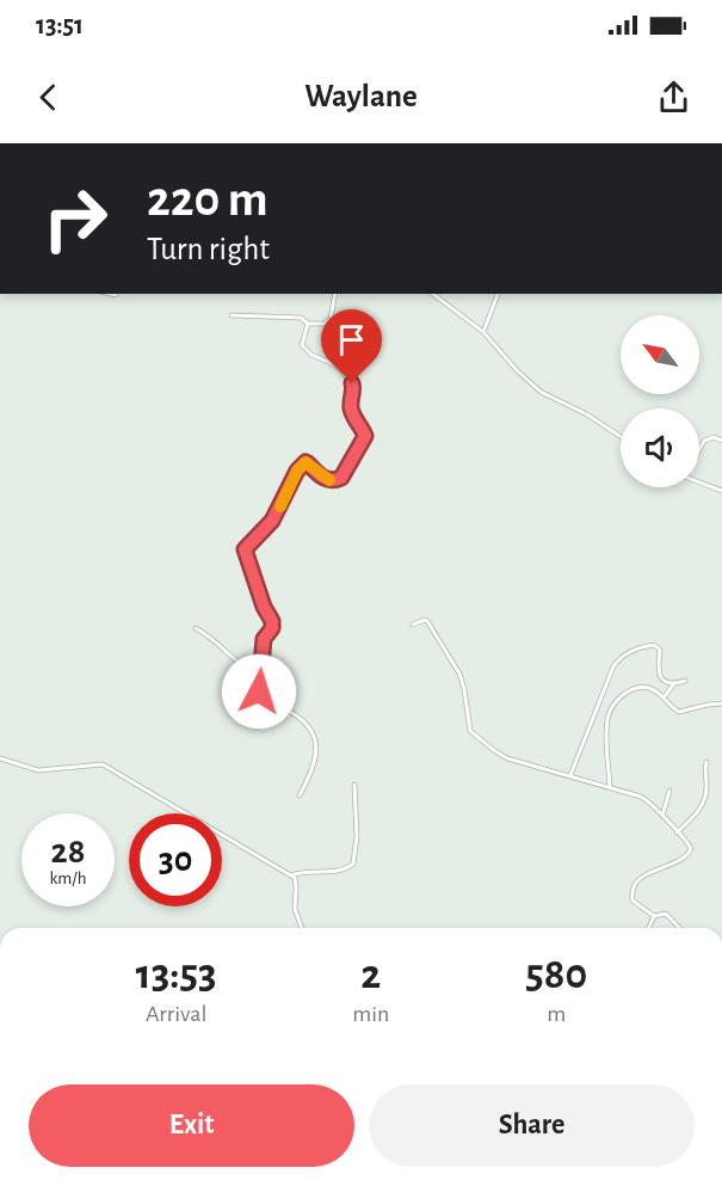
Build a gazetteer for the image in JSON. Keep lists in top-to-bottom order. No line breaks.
{"north":"top left","page":{"status":"13:51","header":"Waylane","turn":["220 m","Turn right"],"speed":"28 km/h","limit":"30","eta":["13:53","Arrival","2","min","580","m"],"buttons":["Exit","Share"]}}
